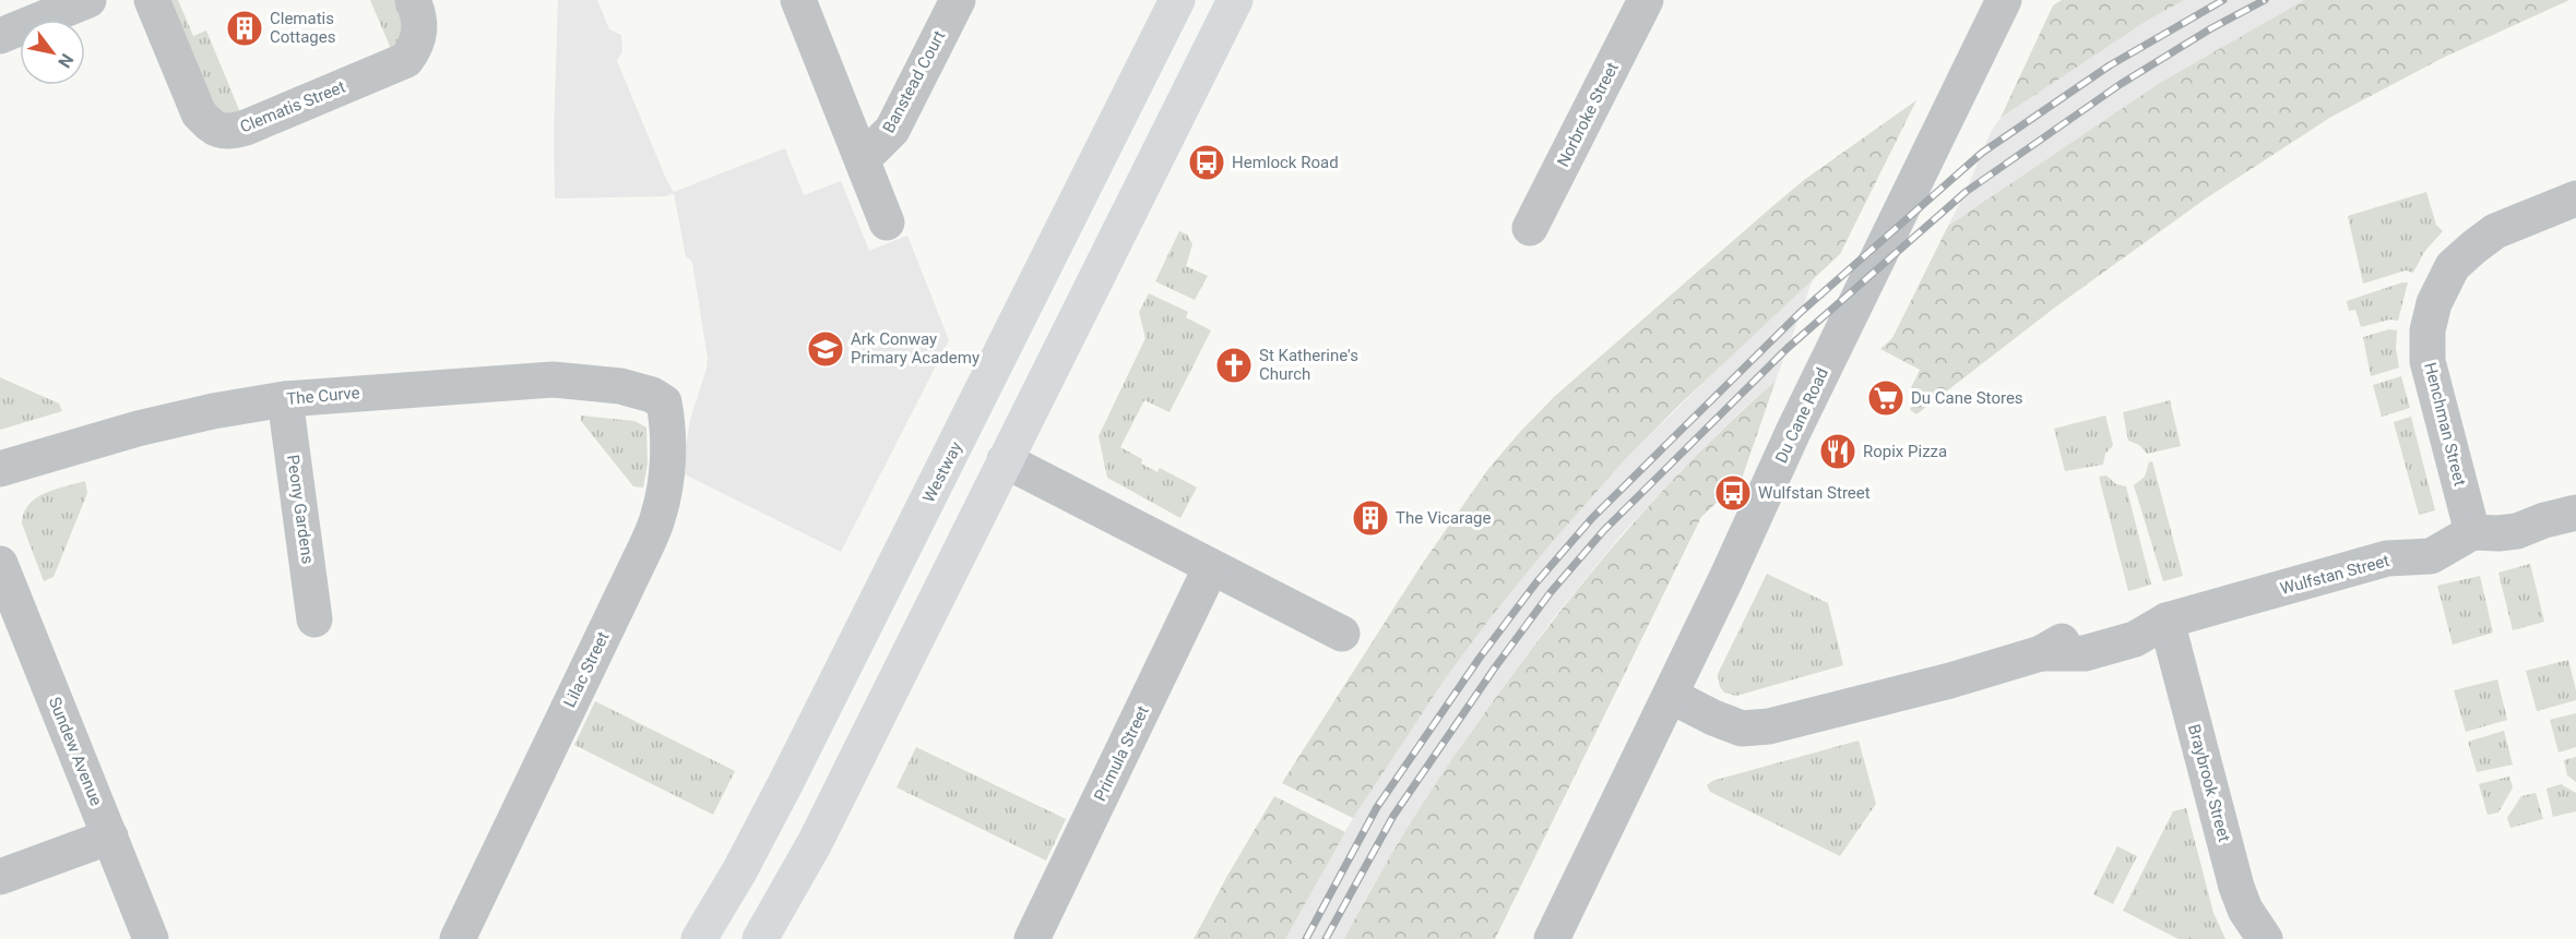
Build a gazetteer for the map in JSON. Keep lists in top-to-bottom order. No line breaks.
{"streets":{"highway":["Westway"],"street":["Banstead Court","Clematis Street","Norbroke Street","The Curve","Du Cane Road","Henchman Street","Peony Gardens","Wulfstan Street","Lilac Street","Sundew Avenue","Primula Street","Braybrook Street"]},"crossings":[["The Curve","Peony Gardens"],["The Curve","Lilac Street"],["Du Cane Road","Wulfstan Street"],["Henchman Street","Wulfstan Street"],["Wulfstan Street","Braybrook Street"]],"places":{"building":["Clematis Cottages","The Vicarage"],"bus stop":["Hemlock Road","Wulfstan Street"],"school or university":["Ark Conway Primary Academy"],"church":["St Katherine's Church"],"supermarket":["Du Cane Stores"],"restaurant":["Ropix Pizza"]},"north":"bottom right"}
